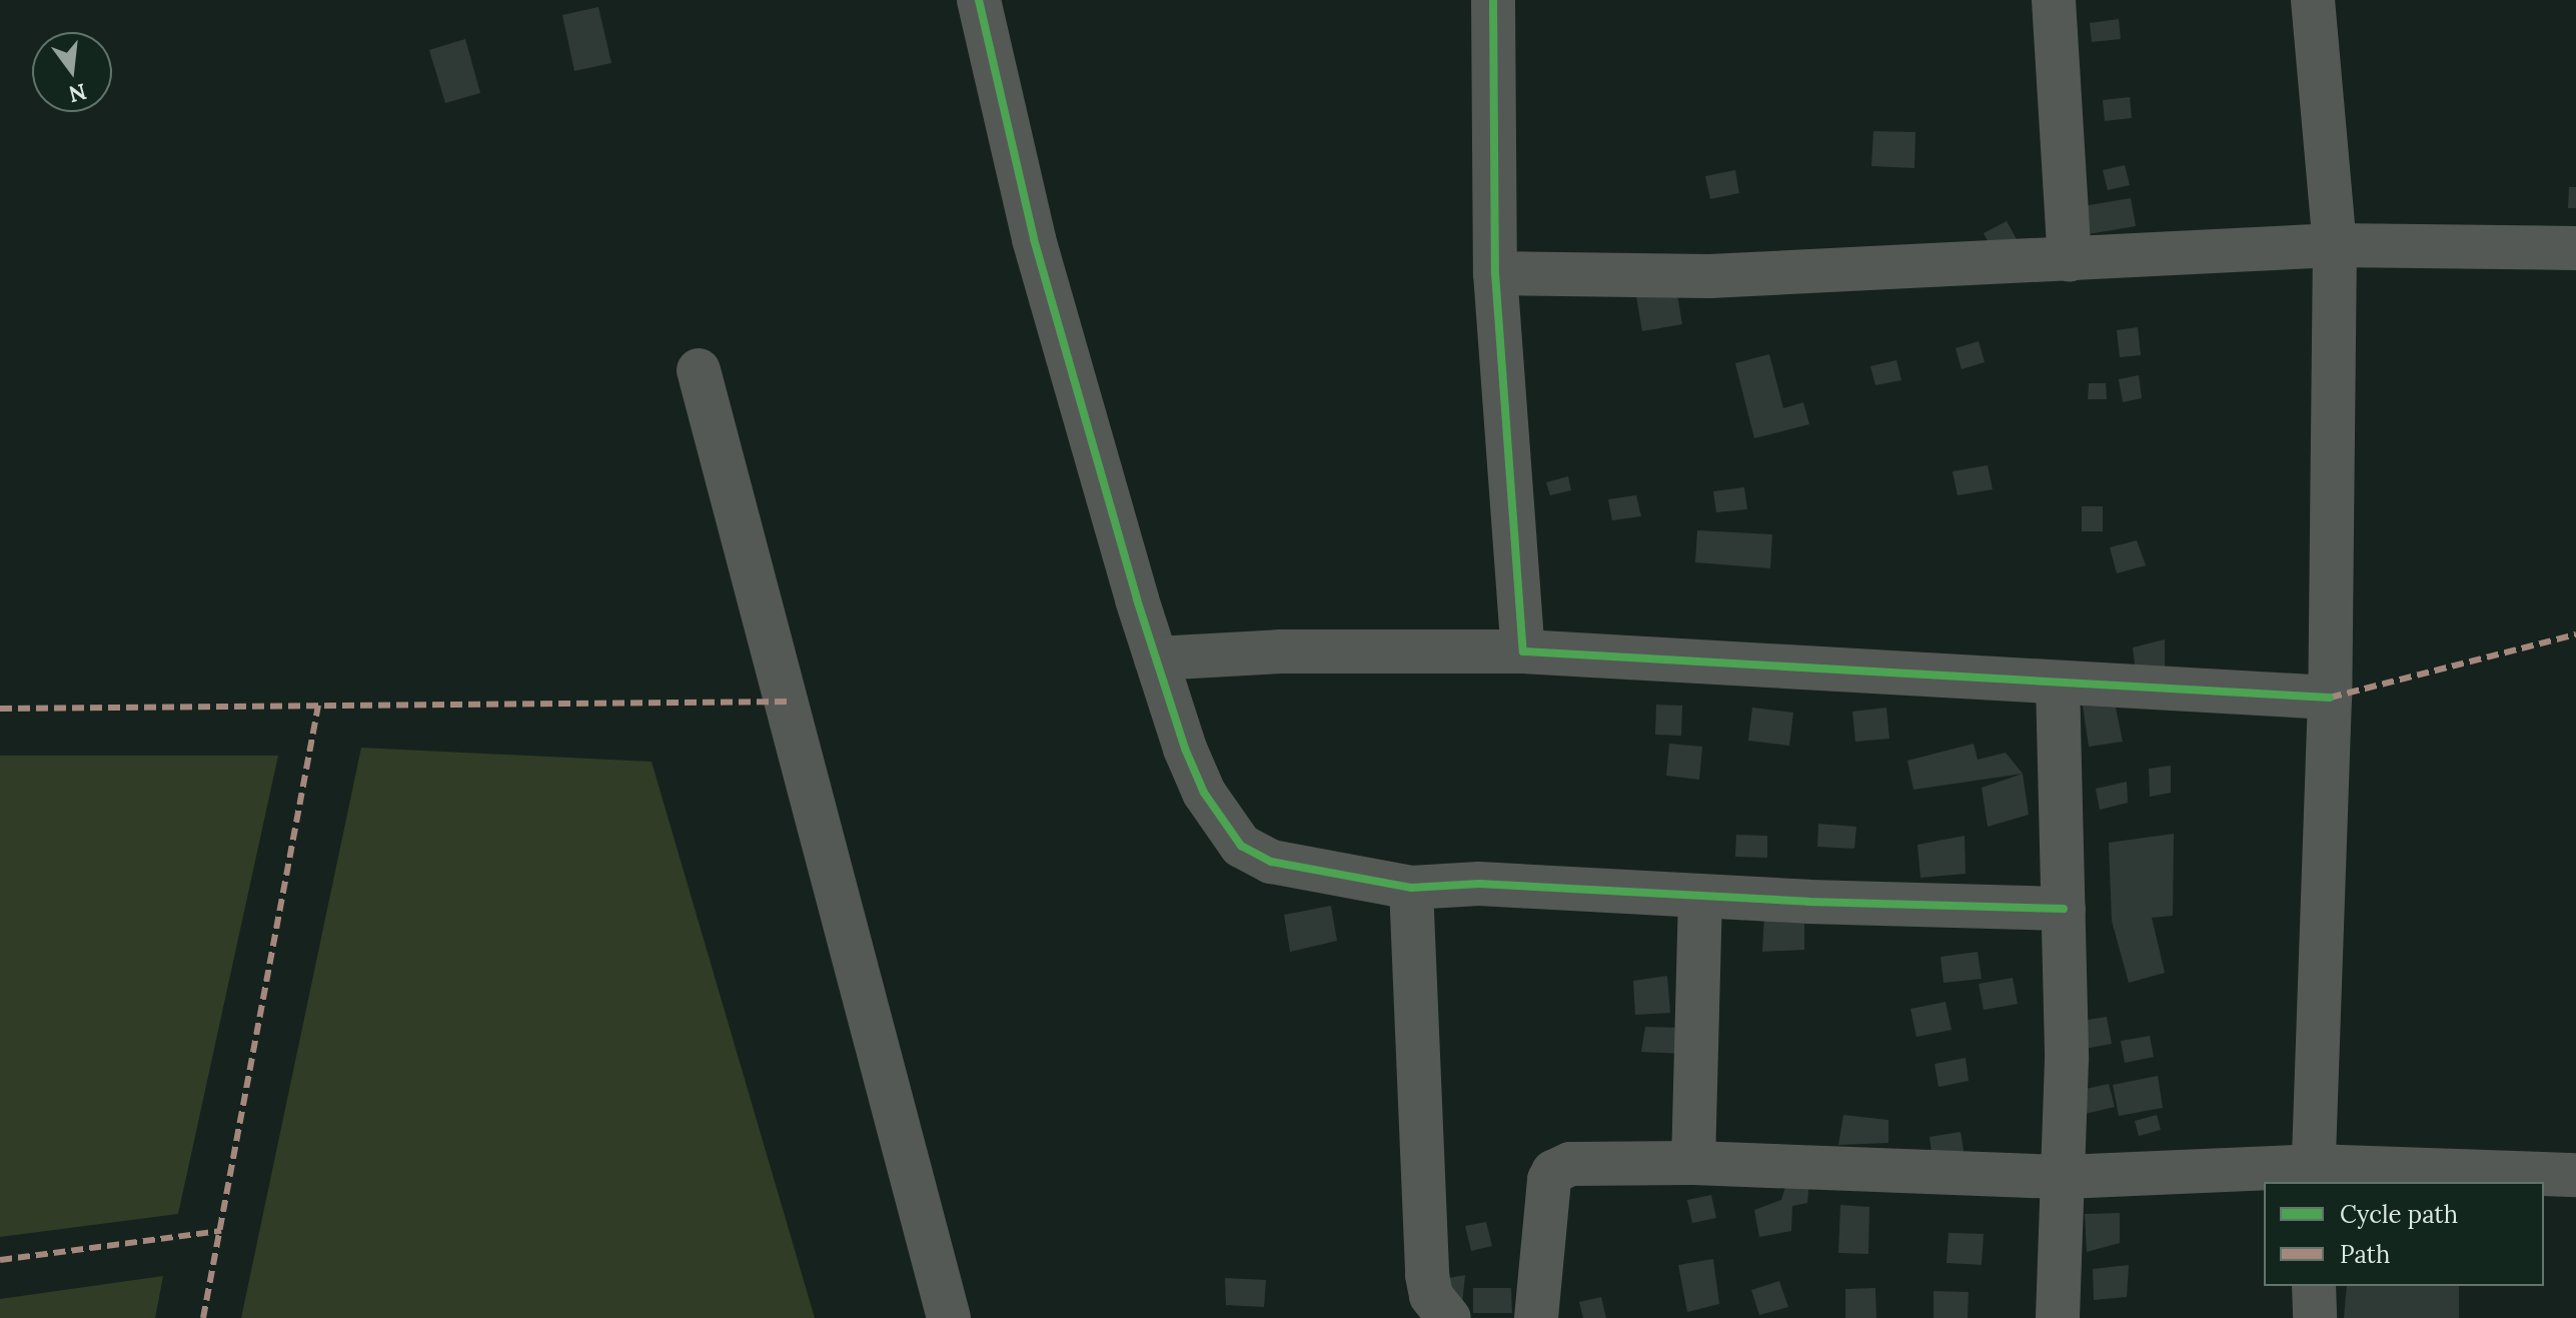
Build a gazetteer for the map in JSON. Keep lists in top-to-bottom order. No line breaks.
{"legend":["Cycle path","Path"],"north":"bottom"}
